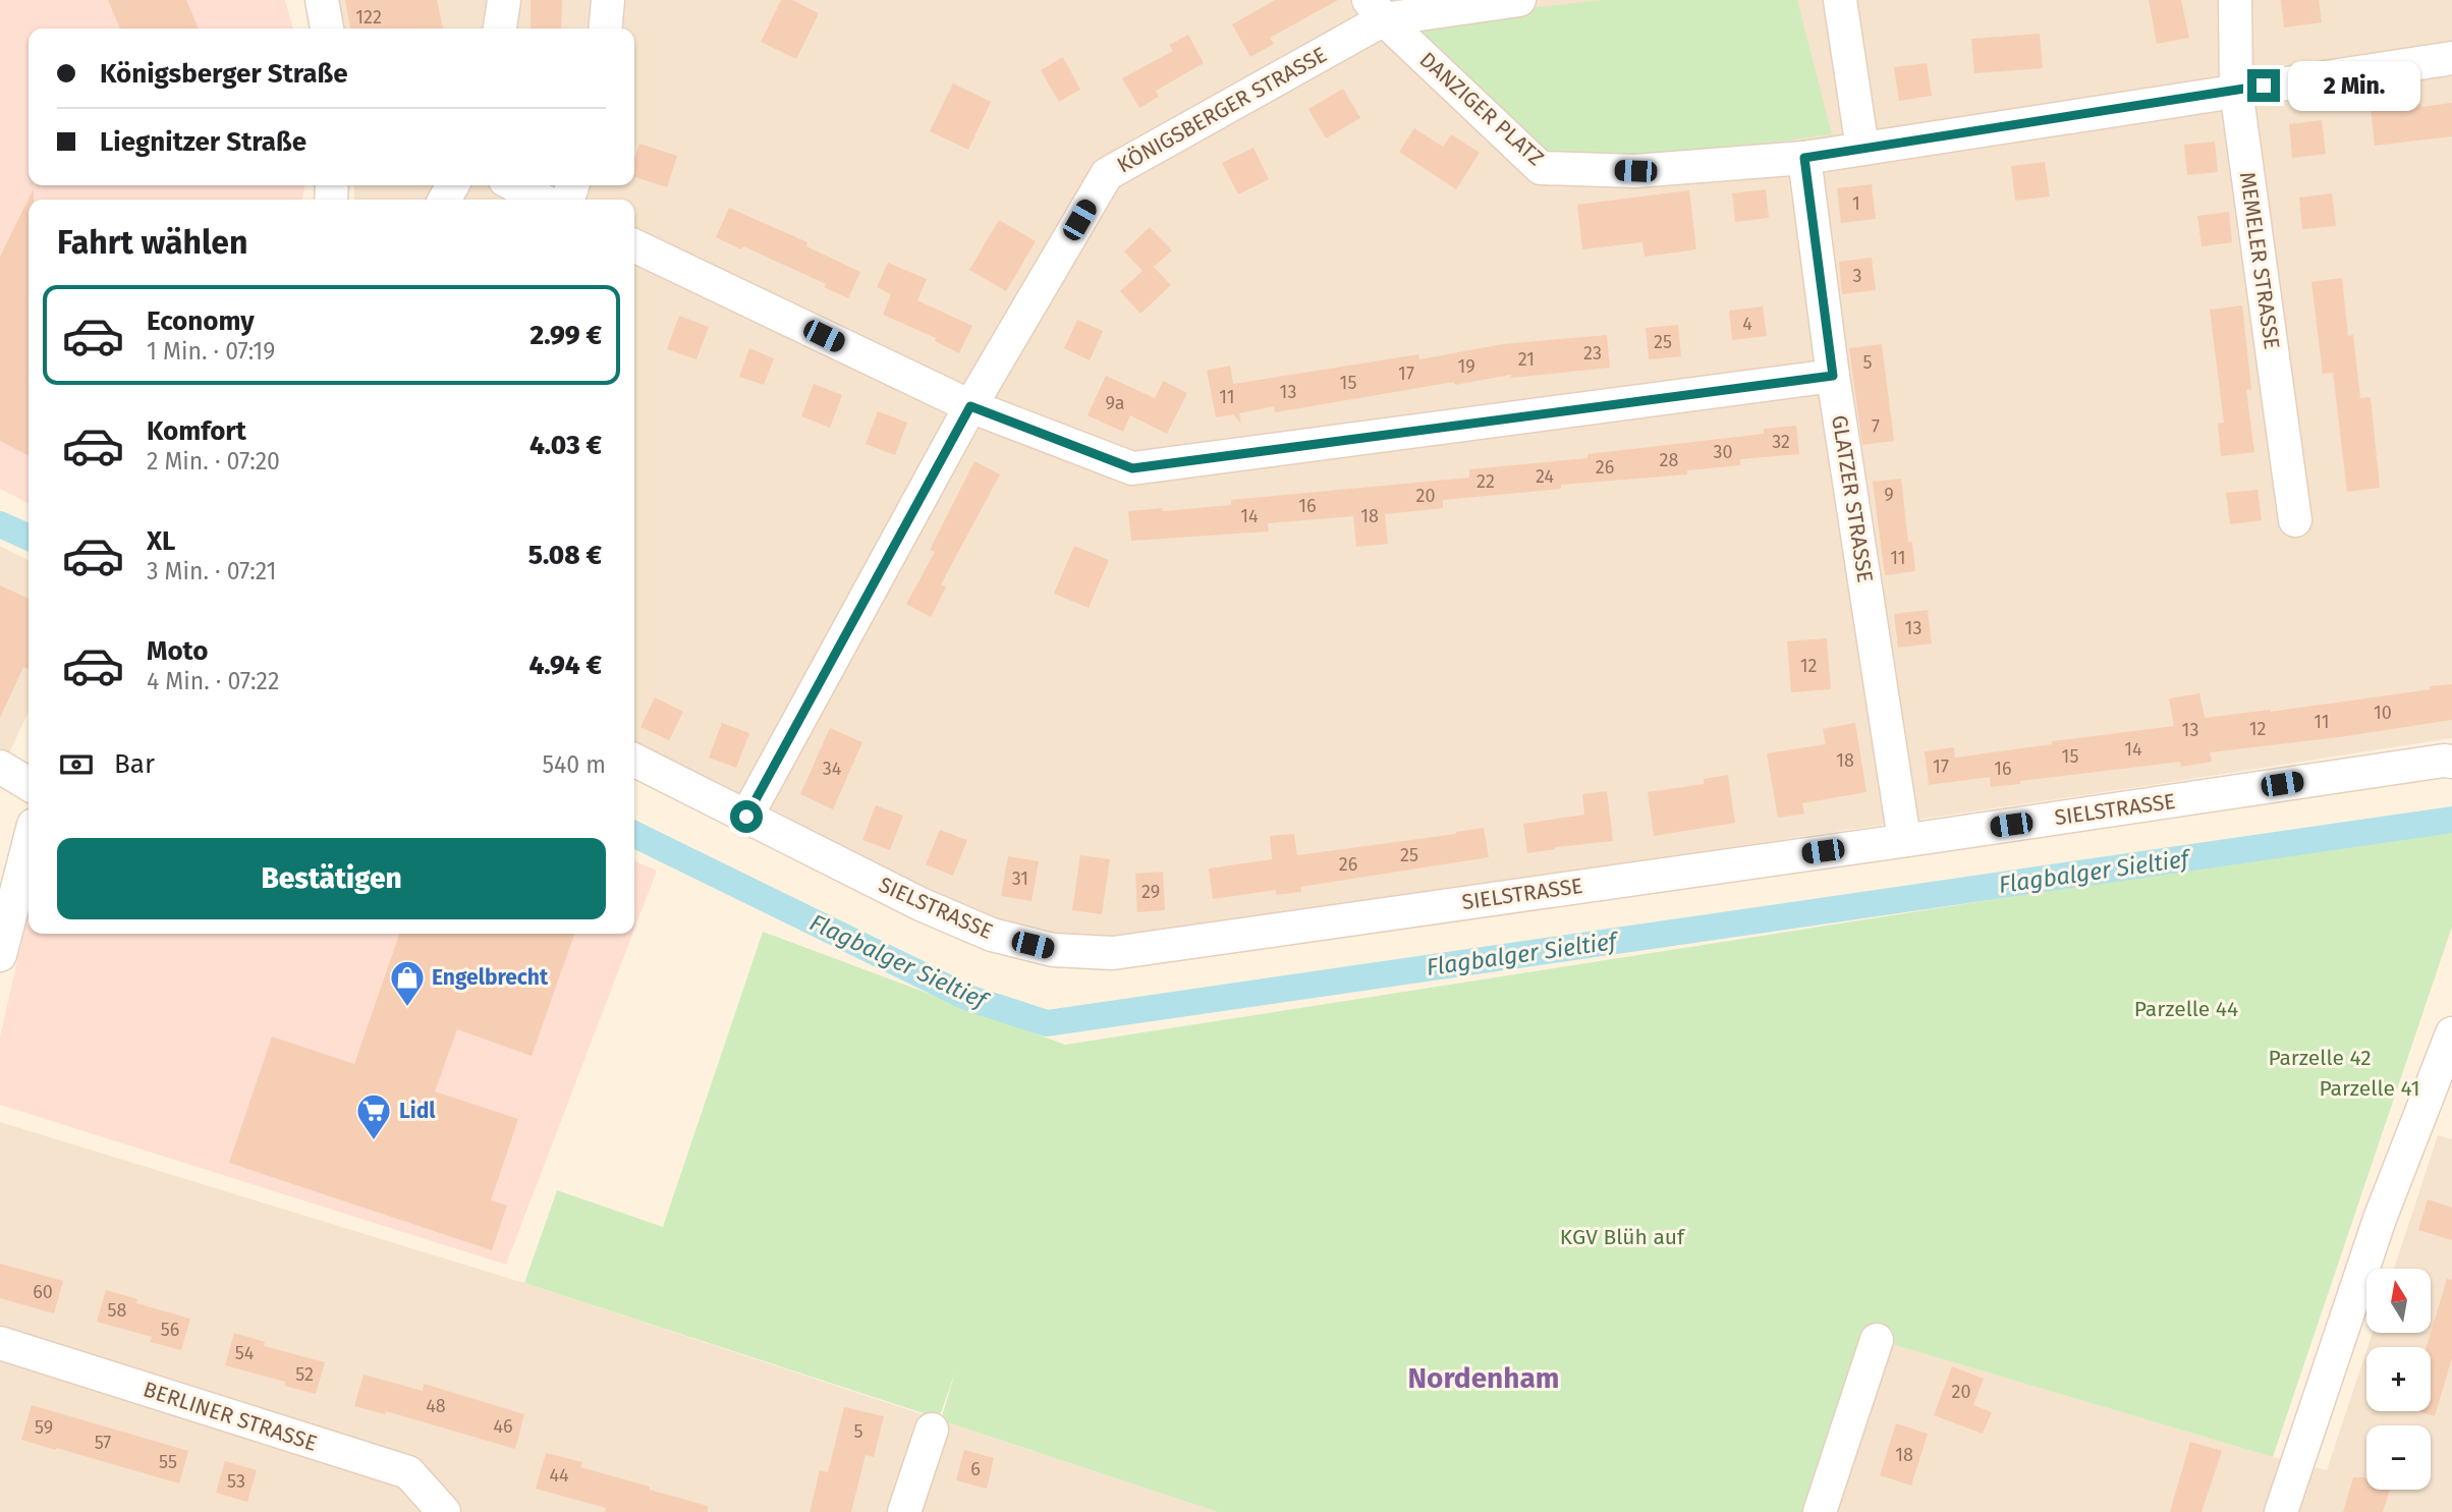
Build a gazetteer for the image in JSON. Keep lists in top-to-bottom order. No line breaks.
{"streets":{"street":["DANZIGER PLATZ","KÖNIGSBERGER STRASSE","MEMELER STRASSE","GLATZER STRASSE","SIELSTRASSE","BERLINER STRASSE"]},"crossings":[["DANZIGER PLATZ","KÖNIGSBERGER STRASSE"],["DANZIGER PLATZ","MEMELER STRASSE"],["DANZIGER PLATZ","GLATZER STRASSE"],["KÖNIGSBERGER STRASSE","SIELSTRASSE"],["GLATZER STRASSE","SIELSTRASSE"]],"districts":["Nordenham"],"water":["Flagbalger Sieltief"],"parks":["Parzelle 44","Parzelle 42","Parzelle 41","KGV Blüh auf"],"places":{"shop":["Engelbrecht"],"supermarket":["Lidl"]},"house_numbers":["122","1","3","4","25","23","21","5","19","17","15","13","11","9a","7","32","30","28","26","24","22","9","20","16","14","18","11","13","12","10","11","12","13","14","15","18","17","34","16","25","26","31","29","60","58","56","54","52","20","48","46","59","5","57","18","55","6","44","53"],"north":"top","page":{"banner":["Königsberger Straße","Liegnitzer Straße"],"bubble":"2 Min.","heading":"Fahrt wählen","list":[{"name":"Economy","note":"1 Min. · 07:19","value":"2.99 €"},{"name":"Komfort","note":"2 Min. · 07:20","value":"4.03 €"},{"name":"XL","note":"3 Min. · 07:21","value":"5.08 €"},{"name":"Moto","note":"4 Min. · 07:22","value":"4.94 €"}],"pay":["Bar","540 m"],"buttons":"Bestätigen","map_buttons":["+","−"]}}
